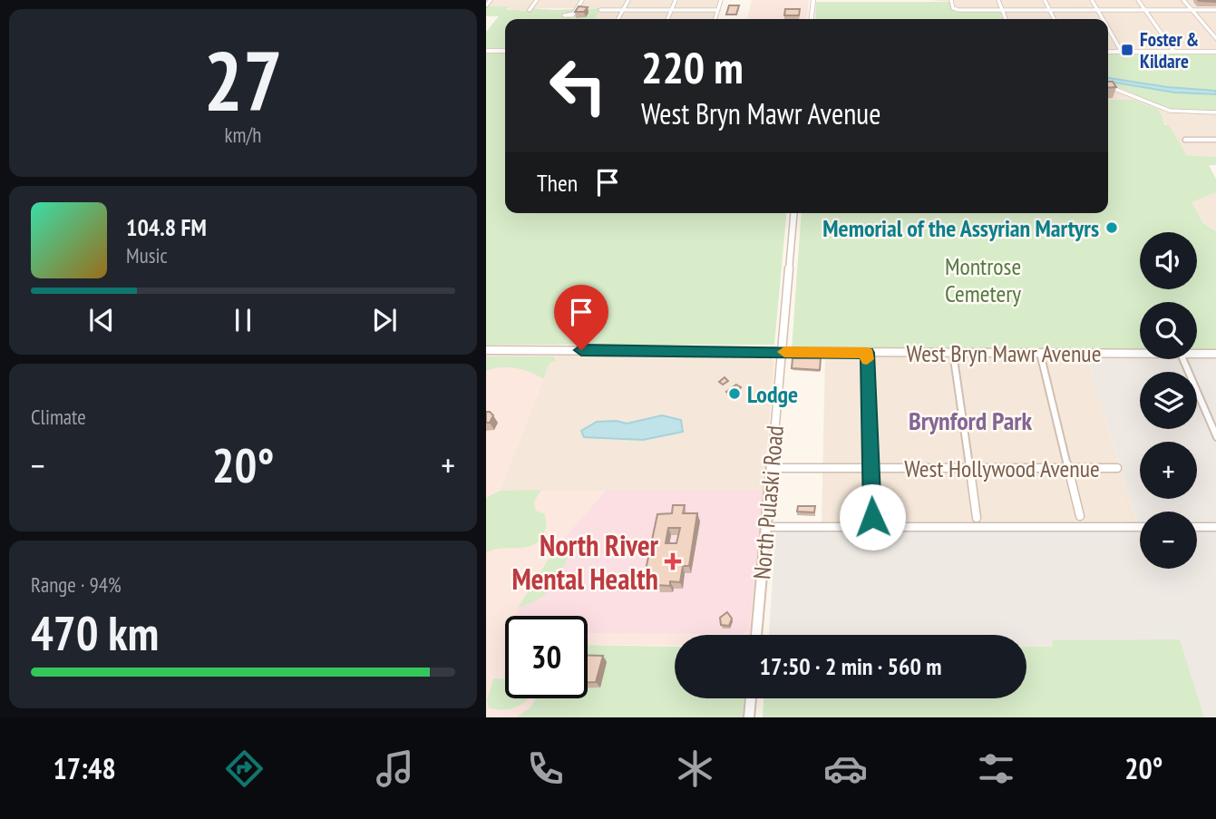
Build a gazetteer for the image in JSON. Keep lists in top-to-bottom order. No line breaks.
{"streets":{"main road":["West Bryn Mawr Avenue","North Pulaski Road"],"street":["West Hollywood Avenue"]},"crossings":[["West Bryn Mawr Avenue","North Pulaski Road"],["West Hollywood Avenue","North Pulaski Road"]],"districts":["Brynford Park"],"parks":["Montrose Cemetery"],"places":{"transit":["Foster & Kildare"],"other":["Memorial of the Assyrian Martyrs","Lodge"],"health":["North River Mental Health"]},"page":{"tile":[["27","km/h"],"Climate",["Range · 94%","470 km"]],"turn":["220 m","West Bryn Mawr Avenue"],"then":"Then","song":["104.8 FM","Music"],"map_buttons":["+","−"],"heat":["−","20°","+"],"limit":"30","trip":"17:50 · 2 min · 560 m","tabs":["17:48","20°"]}}
